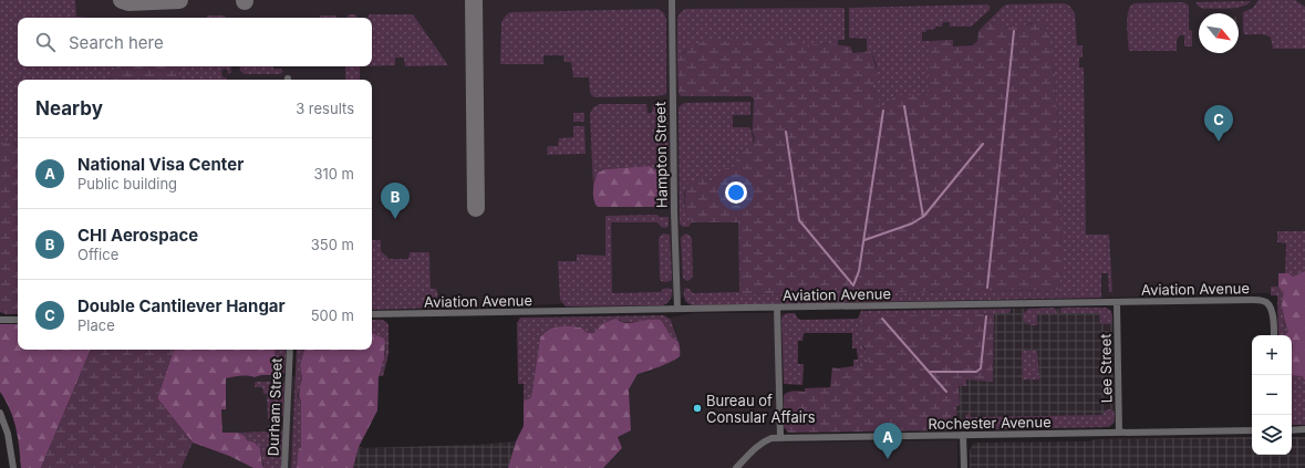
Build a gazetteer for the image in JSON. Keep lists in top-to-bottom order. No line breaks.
{"streets":{"street":["Hampton Street","Aviation Avenue","Lee Street","Durham Street","Rochester Avenue"]},"crossings":[["Hampton Street","Aviation Avenue"],["Aviation Avenue","Lee Street"],["Lee Street","Rochester Avenue"]],"places":["Bureau of Consular Affairs"],"north":"bottom right","page":{"search":"Search here","heading":["Nearby","3 results"],"pins":["C","B","A"],"list":[{"mark":"A","name":"National Visa Center","note":"Public building","value":"310 m"},{"mark":"B","name":"CHI Aerospace","note":"Office","value":"350 m"},{"mark":"C","name":"Double Cantilever Hangar","note":"Place","value":"500 m"}],"map_buttons":["+","−"]}}
